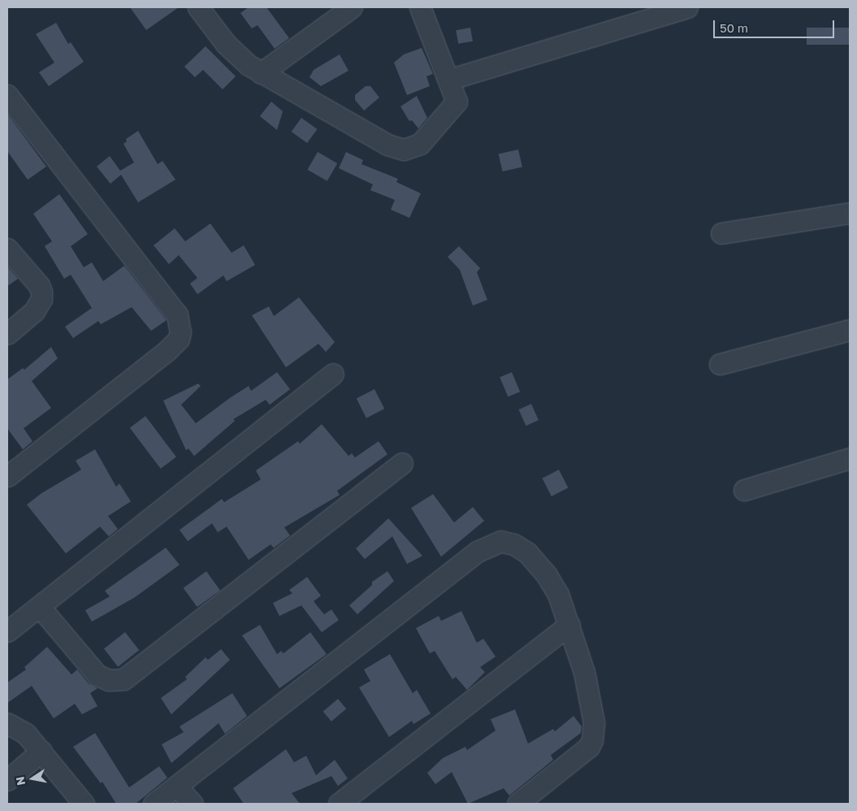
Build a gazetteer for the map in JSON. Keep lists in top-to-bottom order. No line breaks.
{"scale_bar":"50 m","north":"left"}
